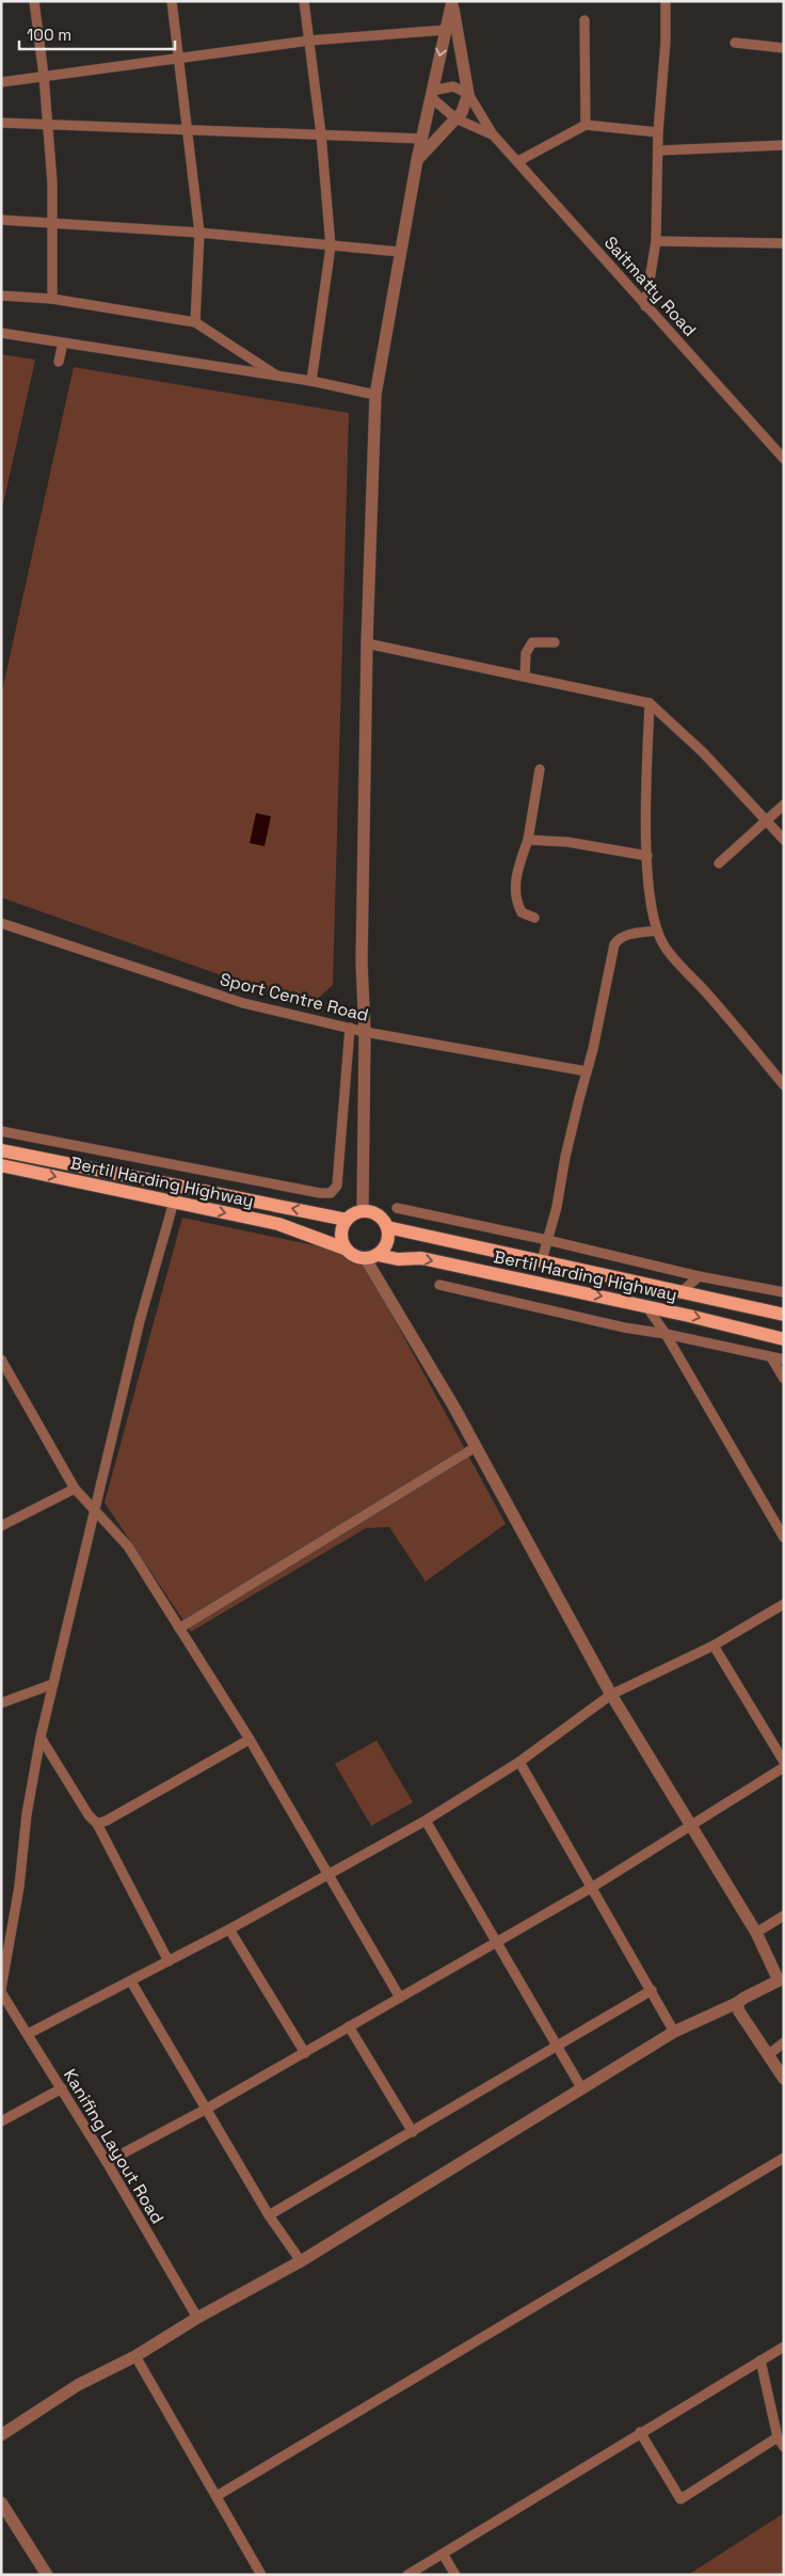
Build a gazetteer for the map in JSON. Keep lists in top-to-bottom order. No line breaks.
{"streets":{"main road":["Bertil Harding Highway"],"street":["Saitmatty Road","Sport Centre Road","Kanifing Layout Road"]},"scale_bar":"100 m"}
